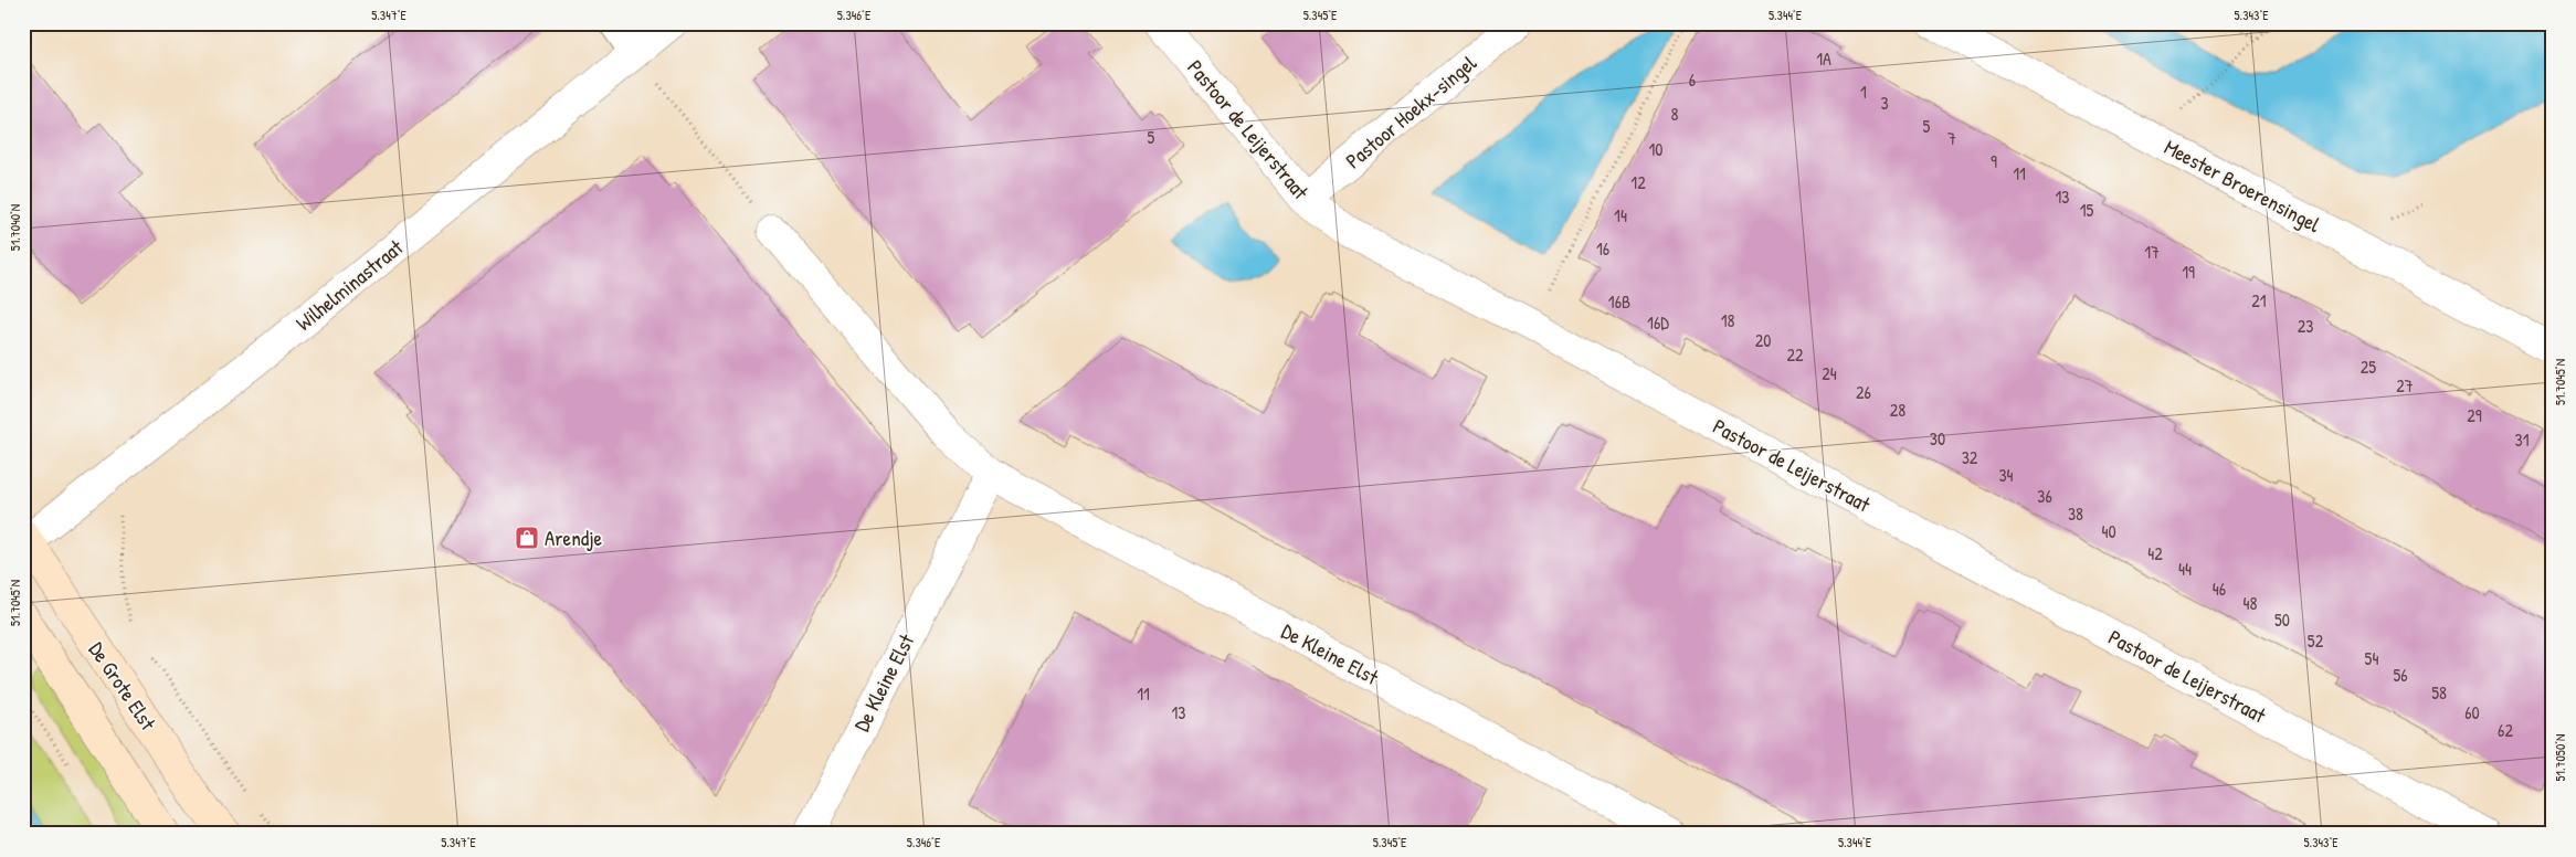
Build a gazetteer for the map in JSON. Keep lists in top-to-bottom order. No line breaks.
{"streets":{"main road":["De Grote Elst"],"street":["Pastoor Hoekx-singel","Pastoor de Leijerstraat","Meester Broerensingel","Wilhelminastraat","De Kleine Elst"]},"crossings":[["Pastoor Hoekx-singel","Pastoor de Leijerstraat"],["Wilhelminastraat","De Grote Elst"]],"places":{"shop":["Arendje"]},"house_numbers":["1A","6","1","3","8","5","5","7","10","9","11","12","13","15","14","16","17","19","21","16B","18","16D","23","20","22","25","24","27","26","28","29","30","31","32","34","36","38","40","42","44","46","48","50","52","54","56","58","11","13","60","62"],"coordinates":["5.347°E","5.346°E","5.345°E","5.344°E","5.343°E","51.7040°N","51.7045°N","51.7050°N"]}
